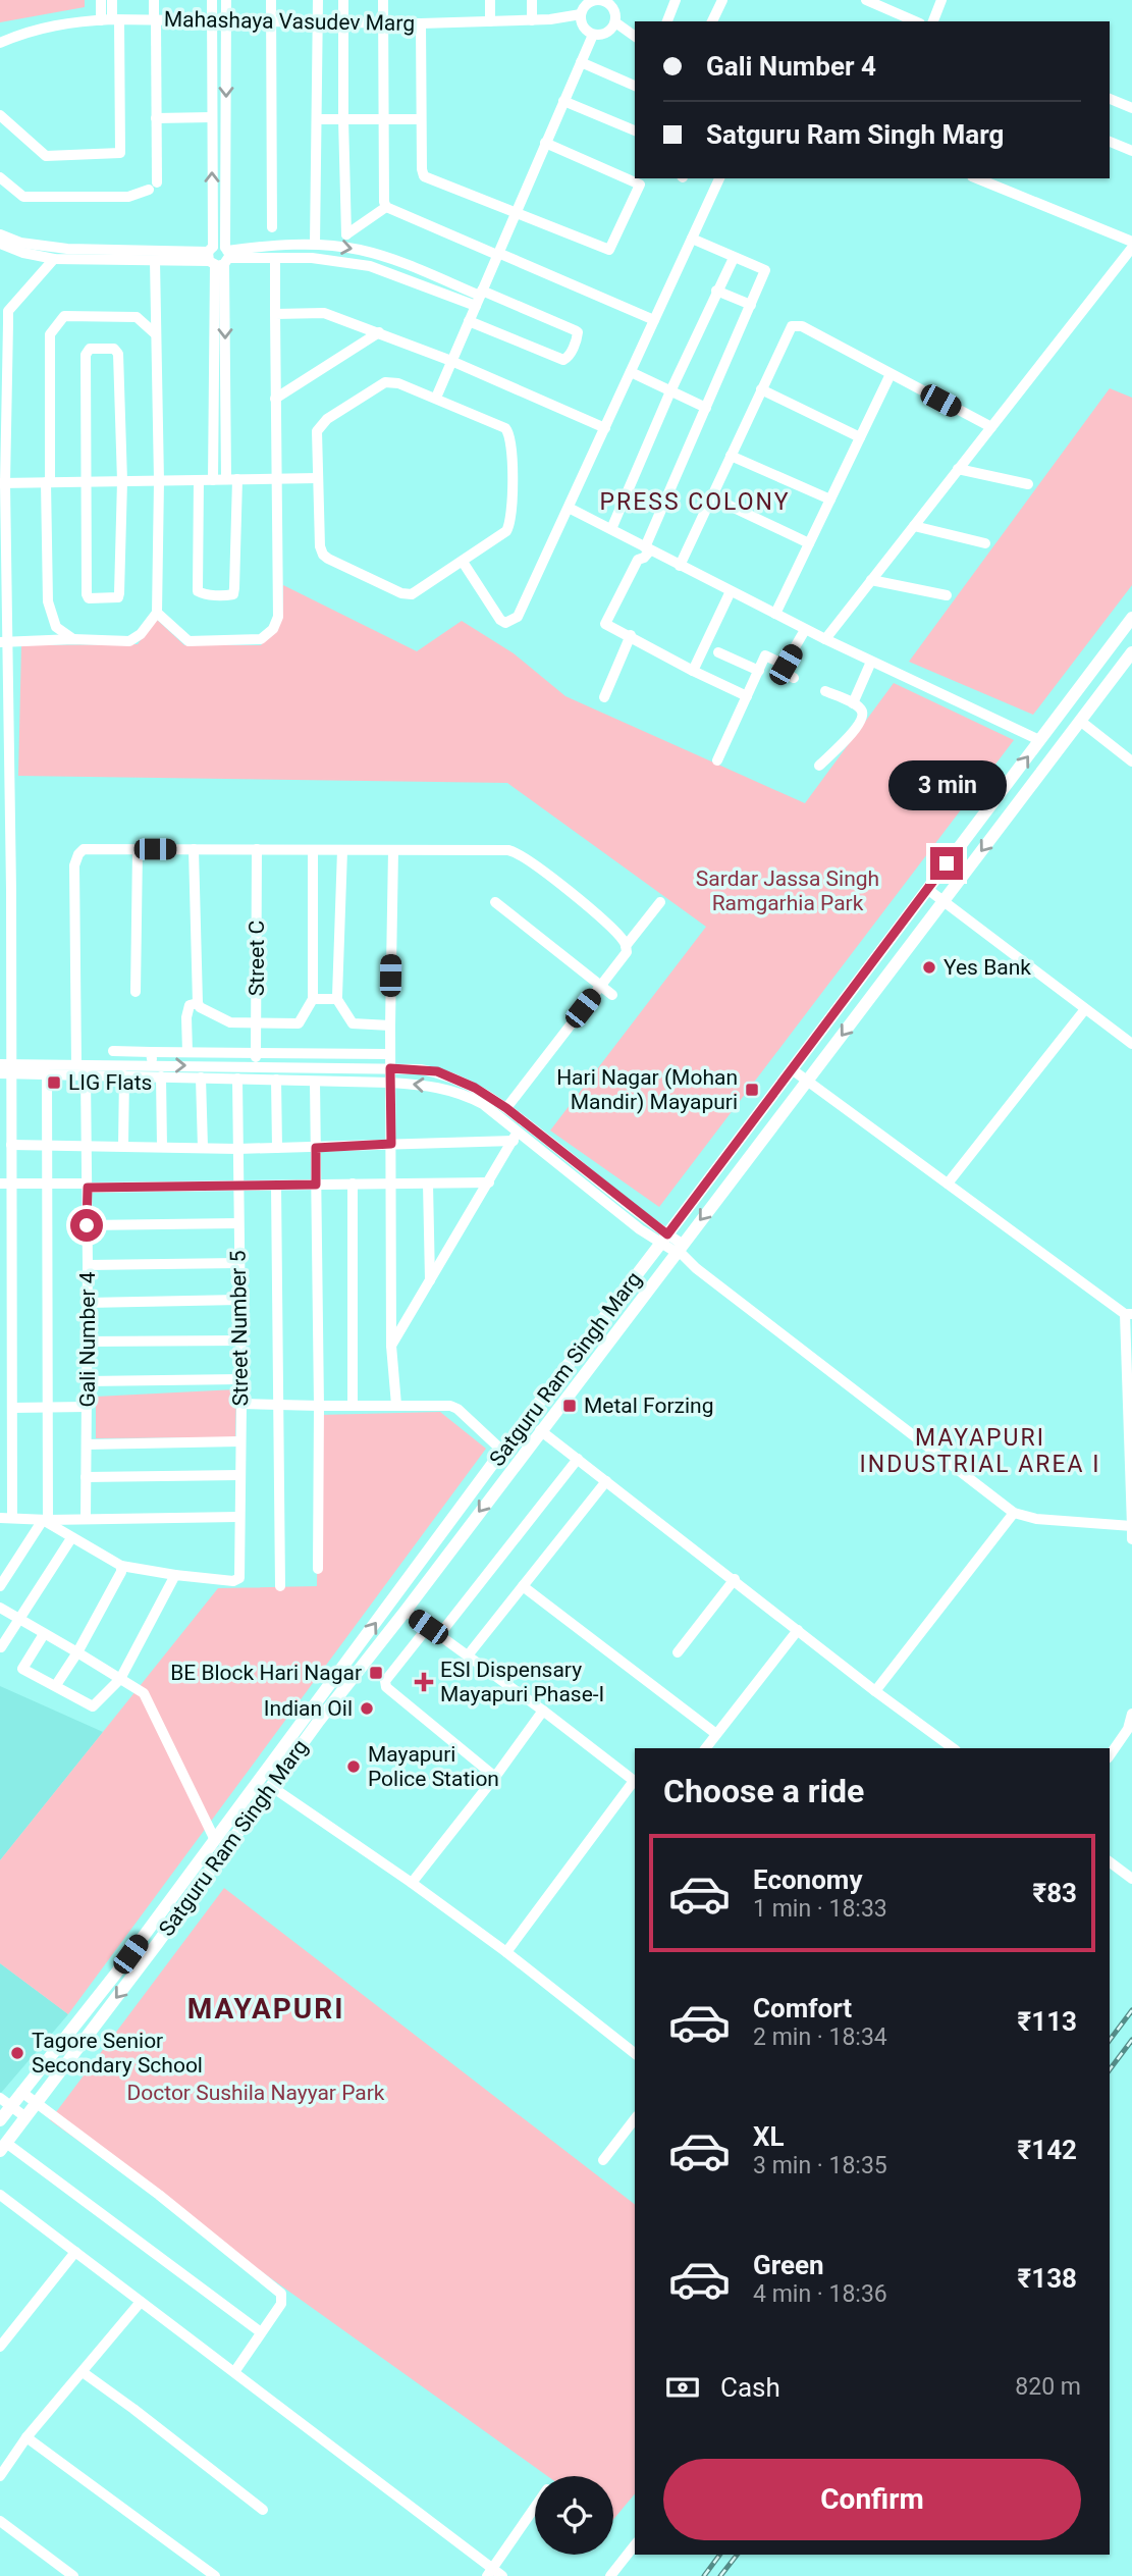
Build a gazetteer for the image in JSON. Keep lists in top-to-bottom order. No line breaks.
{"streets":{"main road":["Satguru Ram Singh Marg"],"street":["Mahashaya Vasudev Marg","Street C","Street Number 5","Gali Number 4"]},"districts":["PRESS COLONY","MAYAPURI INDUSTRIAL AREA I","MAYAPURI"],"parks":["Sardar Jassa Singh Ramgarhia Park","Doctor Sushila Nayyar Park"],"places":{"other":["Yes Bank","Indian Oil","Mayapuri Police Station","Tagore Senior Secondary School"],"transit":["LIG Flats","Hari Nagar (Mohan Mandir) Mayapuri","Metal Forzing","BE Block Hari Nagar"],"health":["ESI Dispensary Mayapuri Phase-I"]},"page":{"banner":["Gali Number 4","Satguru Ram Singh Marg"],"bubble":"3 min","heading":"Choose a ride","list":[{"name":"Economy","note":"1 min · 18:33","value":"₹83"},{"name":"Comfort","note":"2 min · 18:34","value":"₹113"},{"name":"XL","note":"3 min · 18:35","value":"₹142"},{"name":"Green","note":"4 min · 18:36","value":"₹138"}],"pay":["Cash","820 m"],"buttons":"Confirm"}}
